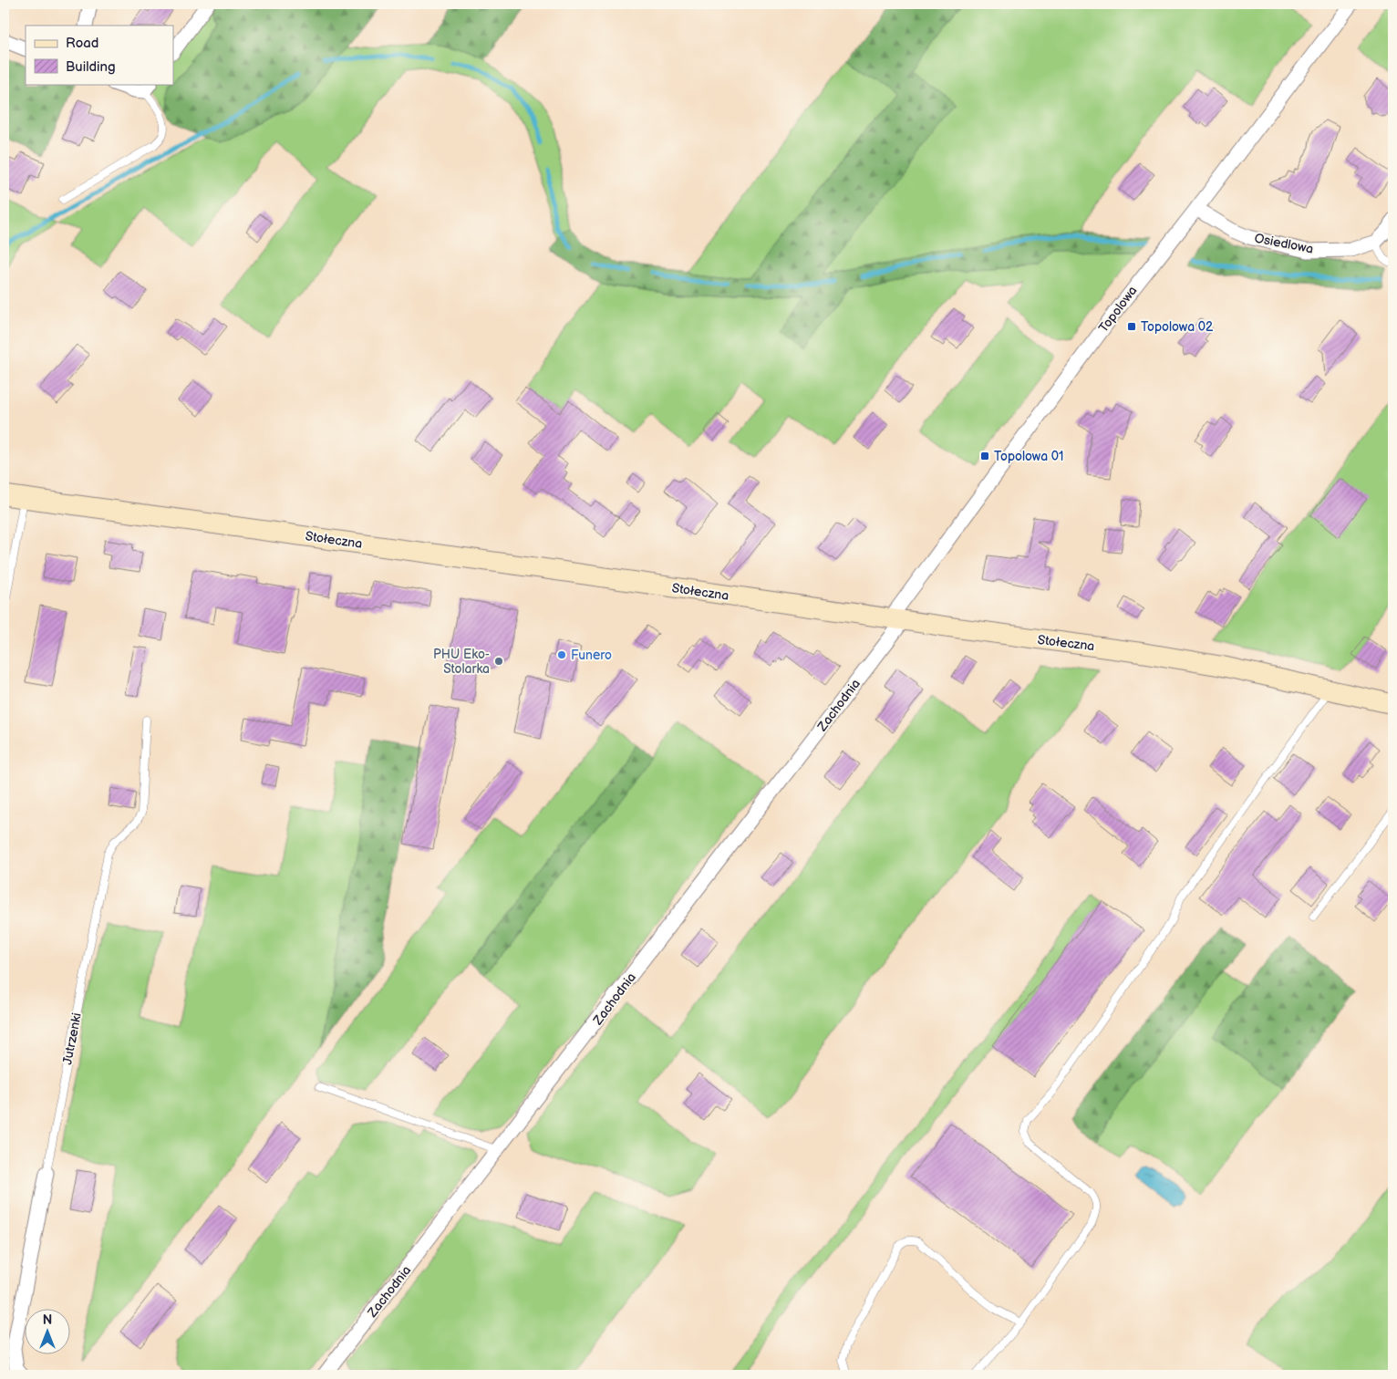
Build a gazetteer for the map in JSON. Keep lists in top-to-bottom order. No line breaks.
{"streets":{"main road":["Stołeczna"],"street":["Osiedlowa","Topolowa","Zachodnia","Jutrzenki"]},"crossings":[["Osiedlowa","Topolowa"],["Topolowa","Stołeczna"],["Topolowa","Zachodnia"],["Stołeczna","Zachodnia"]],"places":{"transit":["Topolowa 02","Topolowa 01"],"other":["Funero","PHU Eko- Stolarka"]},"legend":["Road","Building"],"north":"top"}
